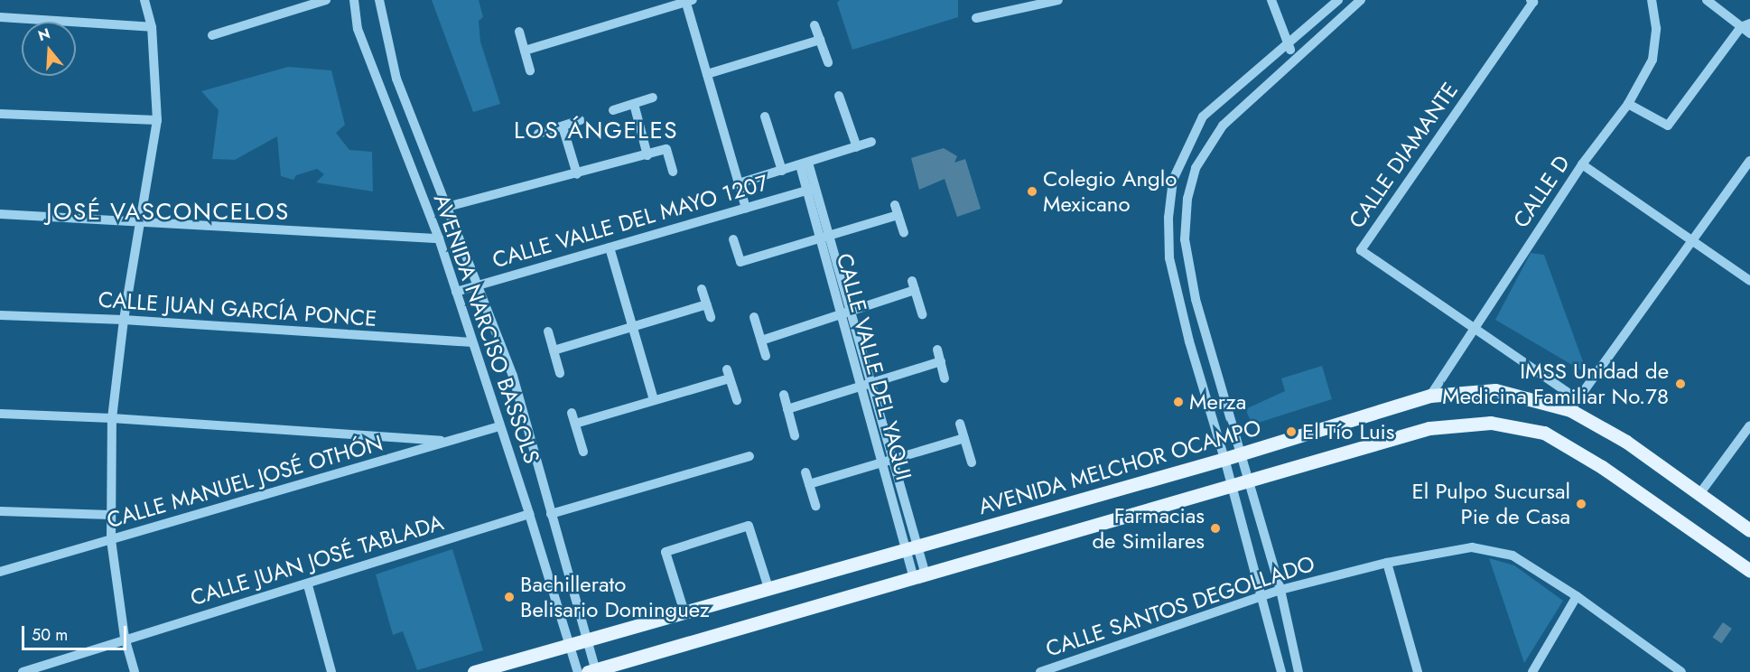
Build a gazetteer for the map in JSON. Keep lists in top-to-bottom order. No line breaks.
{"streets":{"main road":["AVENIDA MELCHOR OCAMPO"],"street":["CALLE DIAMANTE","CALLE D","CALLE VALLE DEL MAYO 1207","CALLE JUAN GARCÍA PONCE","AVENIDA NARCISO BASSOLS","CALLE VALLE DEL YAQUI","CALLE MANUEL JOSÉ OTHÓN","CALLE JUAN JOSÉ TABLADA","CALLE SANTOS DEGOLLADO"]},"crossings":[["CALLE DIAMANTE","CALLE D"],["CALLE DIAMANTE","AVENIDA MELCHOR OCAMPO"],["CALLE D","AVENIDA MELCHOR OCAMPO"],["CALLE VALLE DEL MAYO 1207","AVENIDA NARCISO BASSOLS"],["CALLE VALLE DEL MAYO 1207","CALLE VALLE DEL YAQUI"],["CALLE JUAN GARCÍA PONCE","AVENIDA NARCISO BASSOLS"],["AVENIDA NARCISO BASSOLS","AVENIDA MELCHOR OCAMPO"],["AVENIDA NARCISO BASSOLS","CALLE MANUEL JOSÉ OTHÓN"],["AVENIDA NARCISO BASSOLS","CALLE JUAN JOSÉ TABLADA"],["CALLE VALLE DEL YAQUI","AVENIDA MELCHOR OCAMPO"]],"districts":["LOS ÁNGELES","JOSÉ VASCONCELOS"],"places":["Colegio Anglo Mexicano","IMSS Unidad de Medicina Familiar No.78","Merza","El Tío Luis","El Pulpo Sucursal Pie de Casa","Farmacias de Similares","Bachillerato Belisario Dominguez"],"scale_bar":"50 m","north":"top"}
